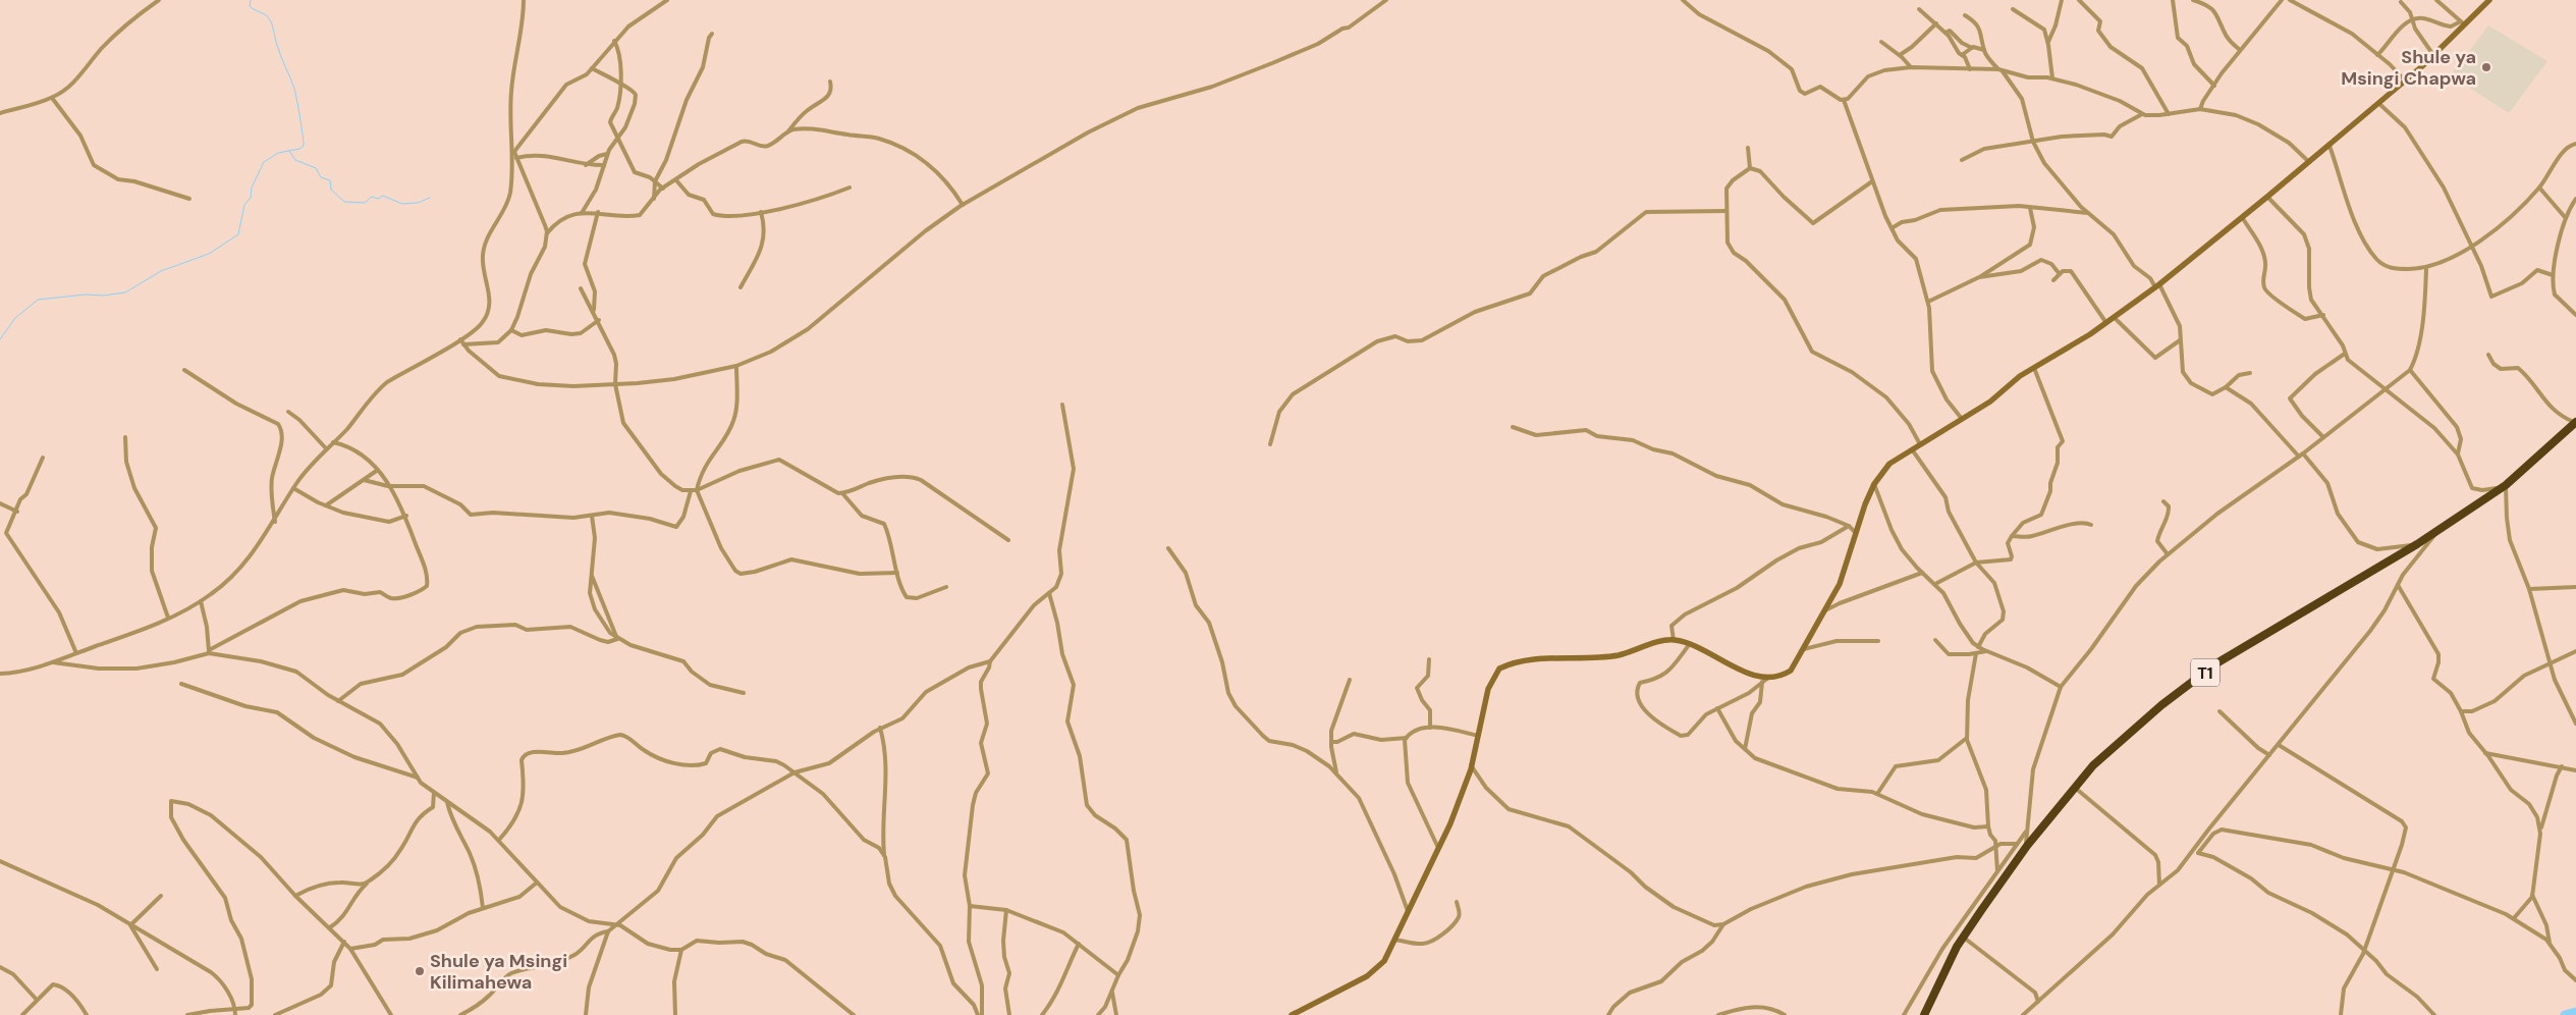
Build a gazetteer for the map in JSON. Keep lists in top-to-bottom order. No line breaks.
{"streets":{"highway":["T1"]},"places":["Shule ya Msingi Chapwa","Shule ya Msingi Kilimahewa"]}
